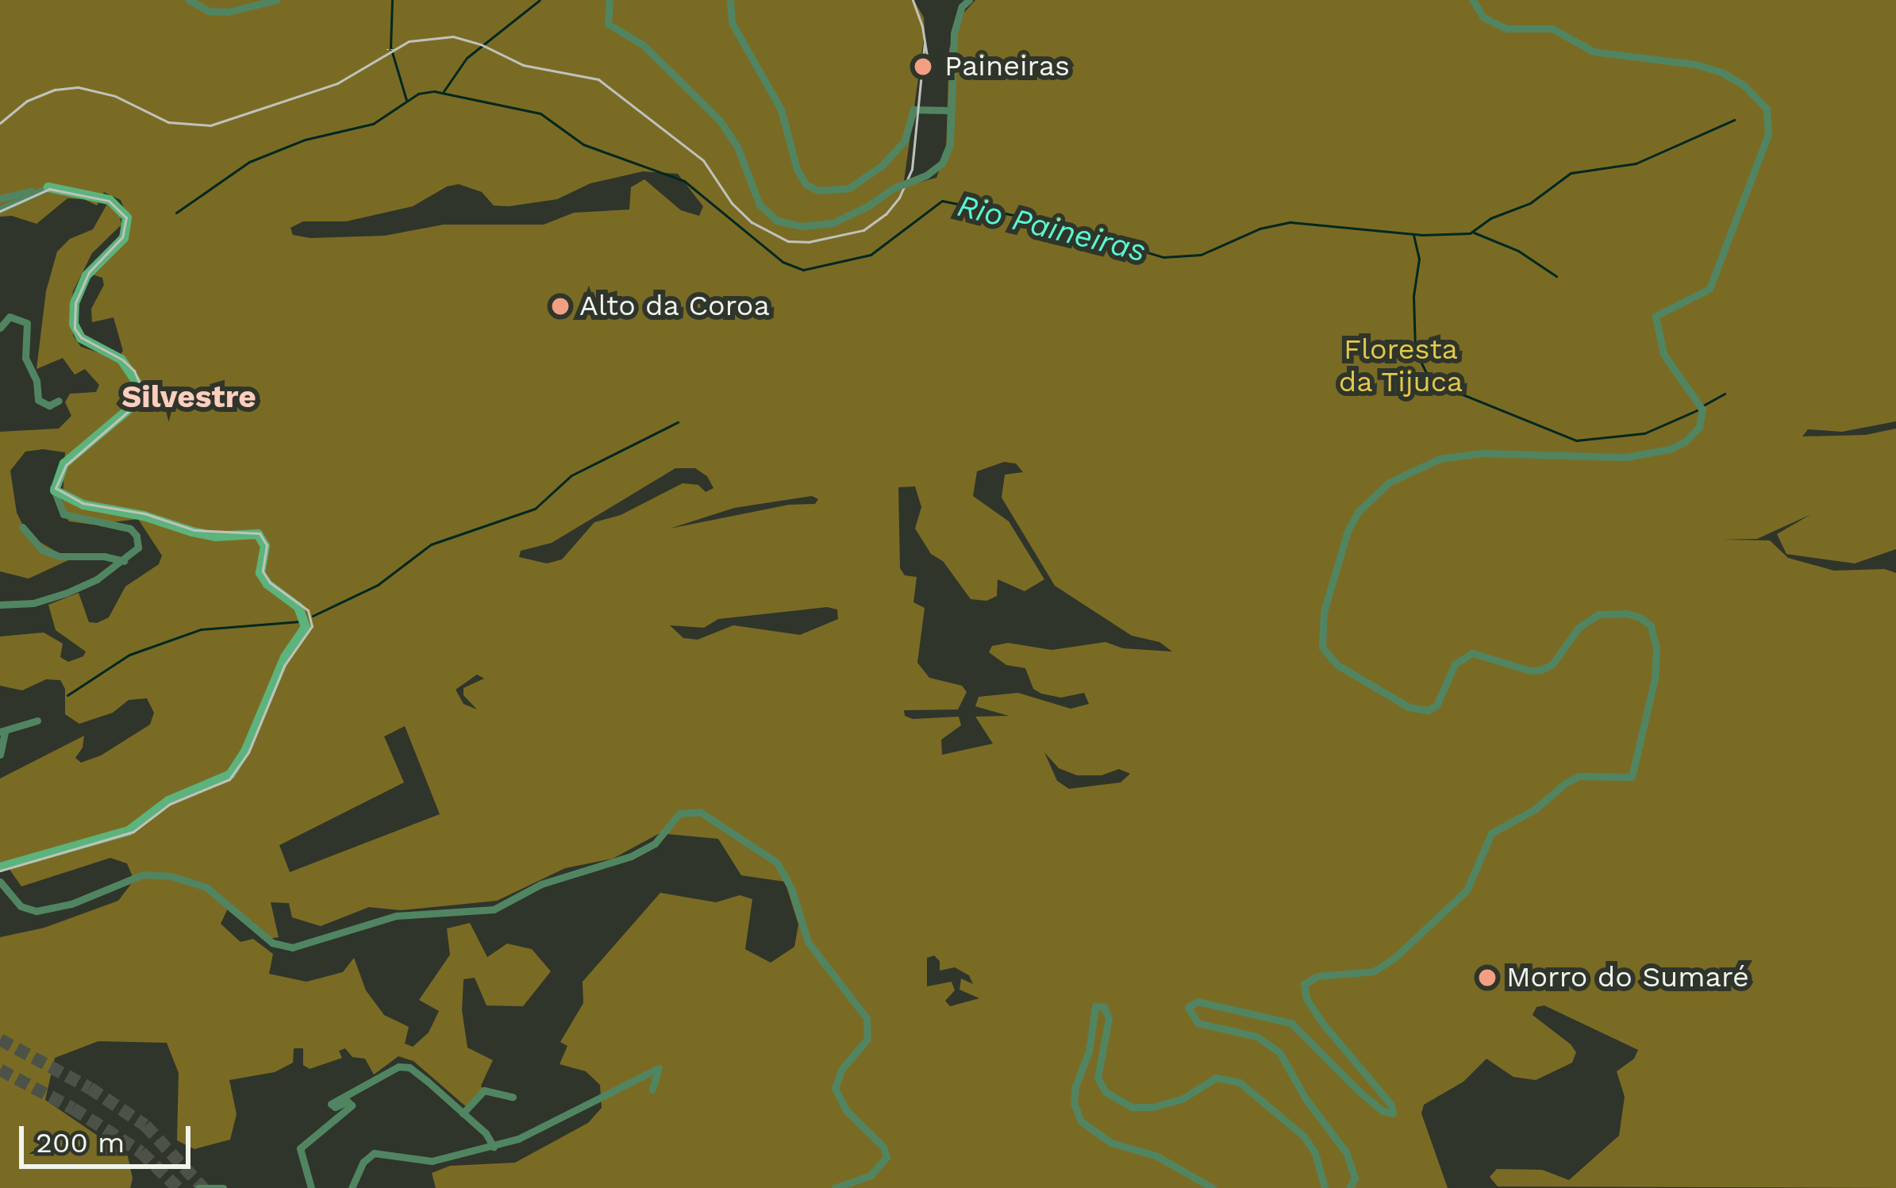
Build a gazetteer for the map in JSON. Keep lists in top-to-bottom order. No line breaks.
{"districts":["Silvestre"],"water":["Rio Paineiras"],"parks":["Floresta da Tijuca"],"places":["Paineiras","Alto da Coroa","Morro do Sumaré"],"scale_bar":"200 m"}
